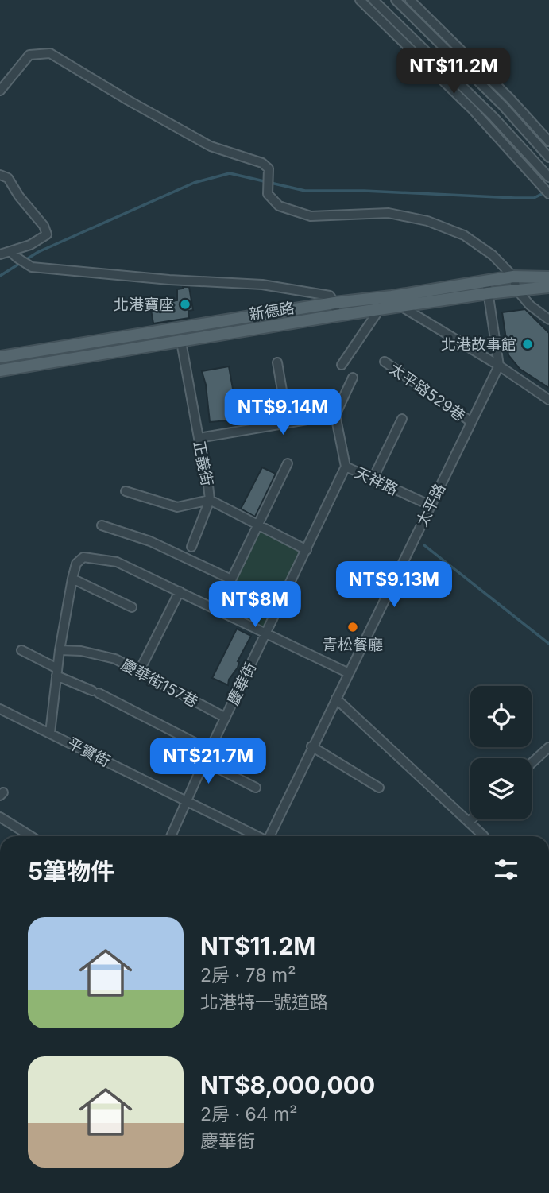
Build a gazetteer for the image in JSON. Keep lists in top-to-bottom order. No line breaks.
{"streets":{"main road":["新德路"],"street":["太平路529巷","正義街","天祥路","太平路","慶華街157巷","慶華街","平實街"]},"crossings":[["新德路","正義街"],["太平路529巷","太平路"],["正義街","慶華街"],["天祥路","太平路"],["天祥路","慶華街"],["慶華街157巷","慶華街"],["慶華街","平實街"]],"places":["北港寶座","北港故事館","青松餐廳"],"page":{"price":["NT$11.2M","NT$9.14M","NT$9.13M","NT$8M","NT$21.7M"],"heading":"5筆物件","list":[{"name":"NT$11.2M","note":"2房 · 78 m² · 北港特一號道路"},{"name":"NT$8,000,000","note":"2房 · 64 m² · 慶華街"}]}}
